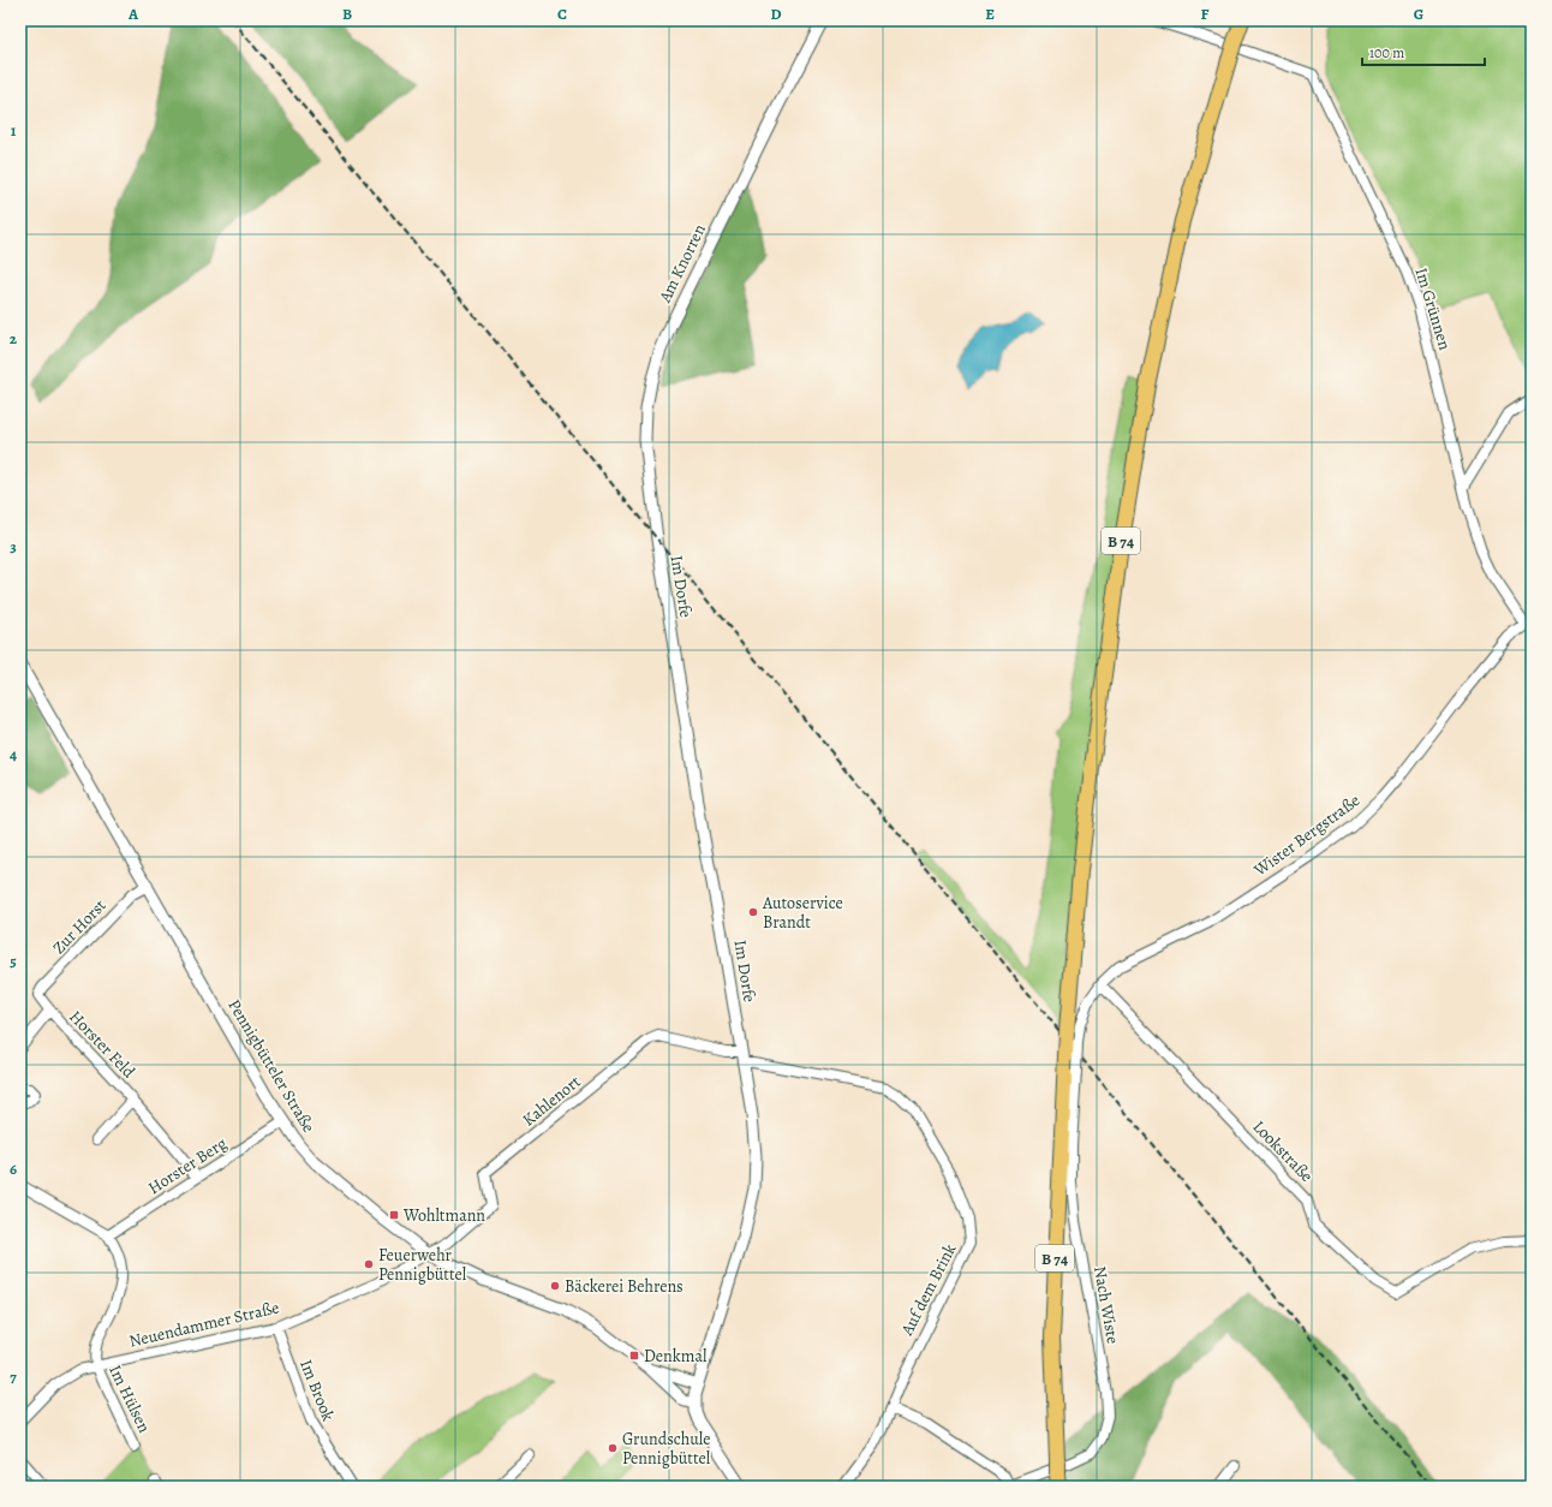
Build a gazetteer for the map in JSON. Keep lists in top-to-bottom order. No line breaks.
{"streets":{"main road":["B 74"],"street":["Am Knorren","Im Grünnen","Im Dorfe","Wister Bergstraße","Zur Horst","Horster Feld","Pennigbütteler Straße","Kahlenort","Lookstraße","Horster Berg","Auf dem Brink","Nach Wiste","Neuendammer Straße","Im Brook","Im Hülsen"]},"crossings":[["Am Knorren","Im Dorfe"],["Im Grünnen","B 74"],["Im Grünnen","Wister Bergstraße"],["Im Dorfe","Pennigbütteler Straße"],["Im Dorfe","Kahlenort"],["Im Dorfe","Auf dem Brink"],["Wister Bergstraße","Lookstraße"],["Wister Bergstraße","Nach Wiste"],["Zur Horst","Horster Feld"],["Zur Horst","Pennigbütteler Straße"],["Horster Feld","Horster Berg"],["Pennigbütteler Straße","Kahlenort"],["Pennigbütteler Straße","Horster Berg"],["Pennigbütteler Straße","Neuendammer Straße"],["Kahlenort","Auf dem Brink"],["Kahlenort","Neuendammer Straße"],["Auf dem Brink","Nach Wiste"],["Neuendammer Straße","Im Brook"],["Neuendammer Straße","Im Hülsen"]],"places":{"other":["Autoservice Brandt","Feuerwehr Pennigbüttel","Bäckerei Behrens","Grundschule Pennigbüttel"],"transit":["Wohltmann","Denkmal"]},"scale_bar":"100 m","grid":{"columns":["A","B","C","D","E","F","G"],"rows":["1","2","3","4","5","6","7"]}}
